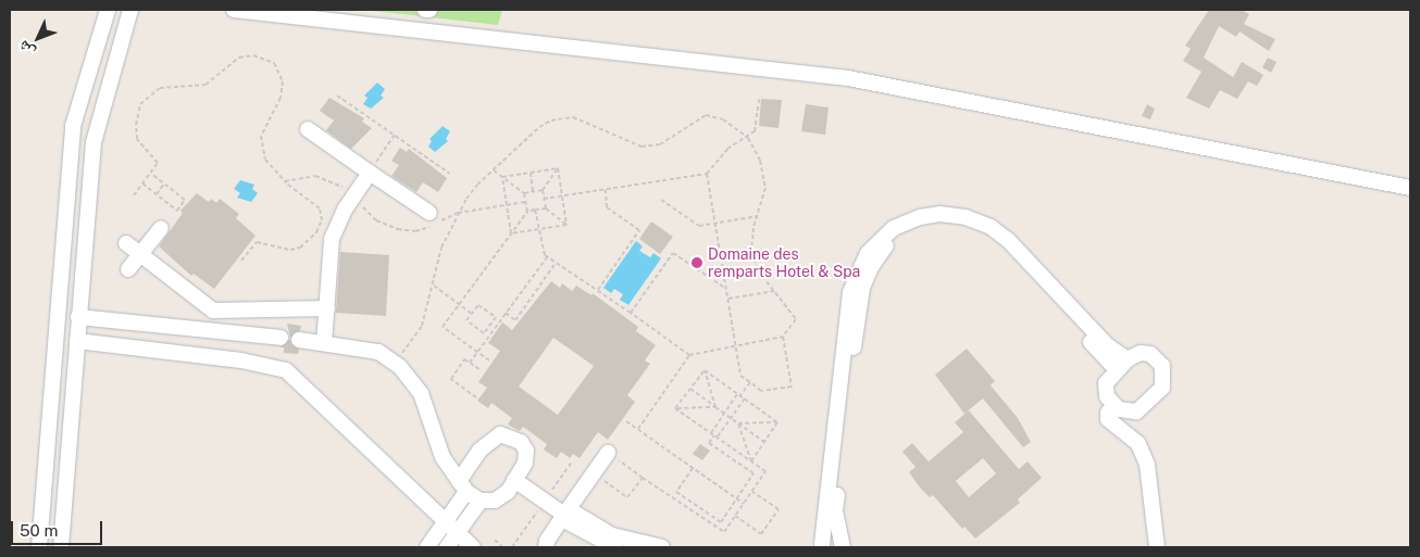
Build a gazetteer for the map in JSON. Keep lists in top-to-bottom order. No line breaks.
{"places":["Domaine des remparts Hotel & Spa"],"scale_bar":"50 m","north":"bottom left"}
